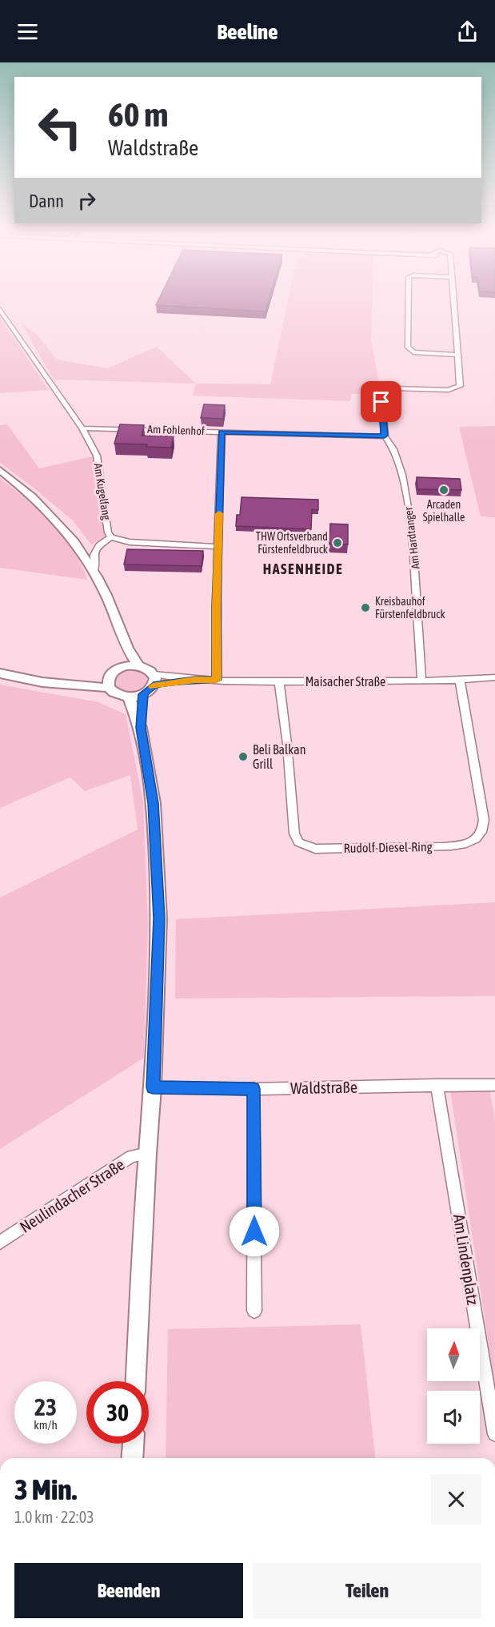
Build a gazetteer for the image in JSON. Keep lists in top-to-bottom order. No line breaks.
{"streets":{"street":["Am Fohlenhof","Am Kugelfang","Am Hardtanger","Maisacher Straße","Rudolf-Diesel-Ring","Waldstraße","Neulindacher Straße","Am Lindenplatz"]},"crossings":[["Am Fohlenhof","Am Kugelfang"],["Am Fohlenhof","Am Hardtanger"],["Am Hardtanger","Maisacher Straße"],["Maisacher Straße","Rudolf-Diesel-Ring"],["Waldstraße","Am Lindenplatz"]],"districts":["HASENHEIDE"],"places":["Arcaden Spielhalle","THW Ortsverband Fürstenfeldbruck","Kreisbauhof Fürstenfeldbruck","Beli Balkan Grill"],"north":"top","page":{"header":"Beeline","turn":["60 m","Waldstraße"],"then":"Dann","speed":"23 km/h","limit":"30","heading":["3 Min.","1.0 km · 22:03"],"buttons":["Beenden","Teilen"]}}
